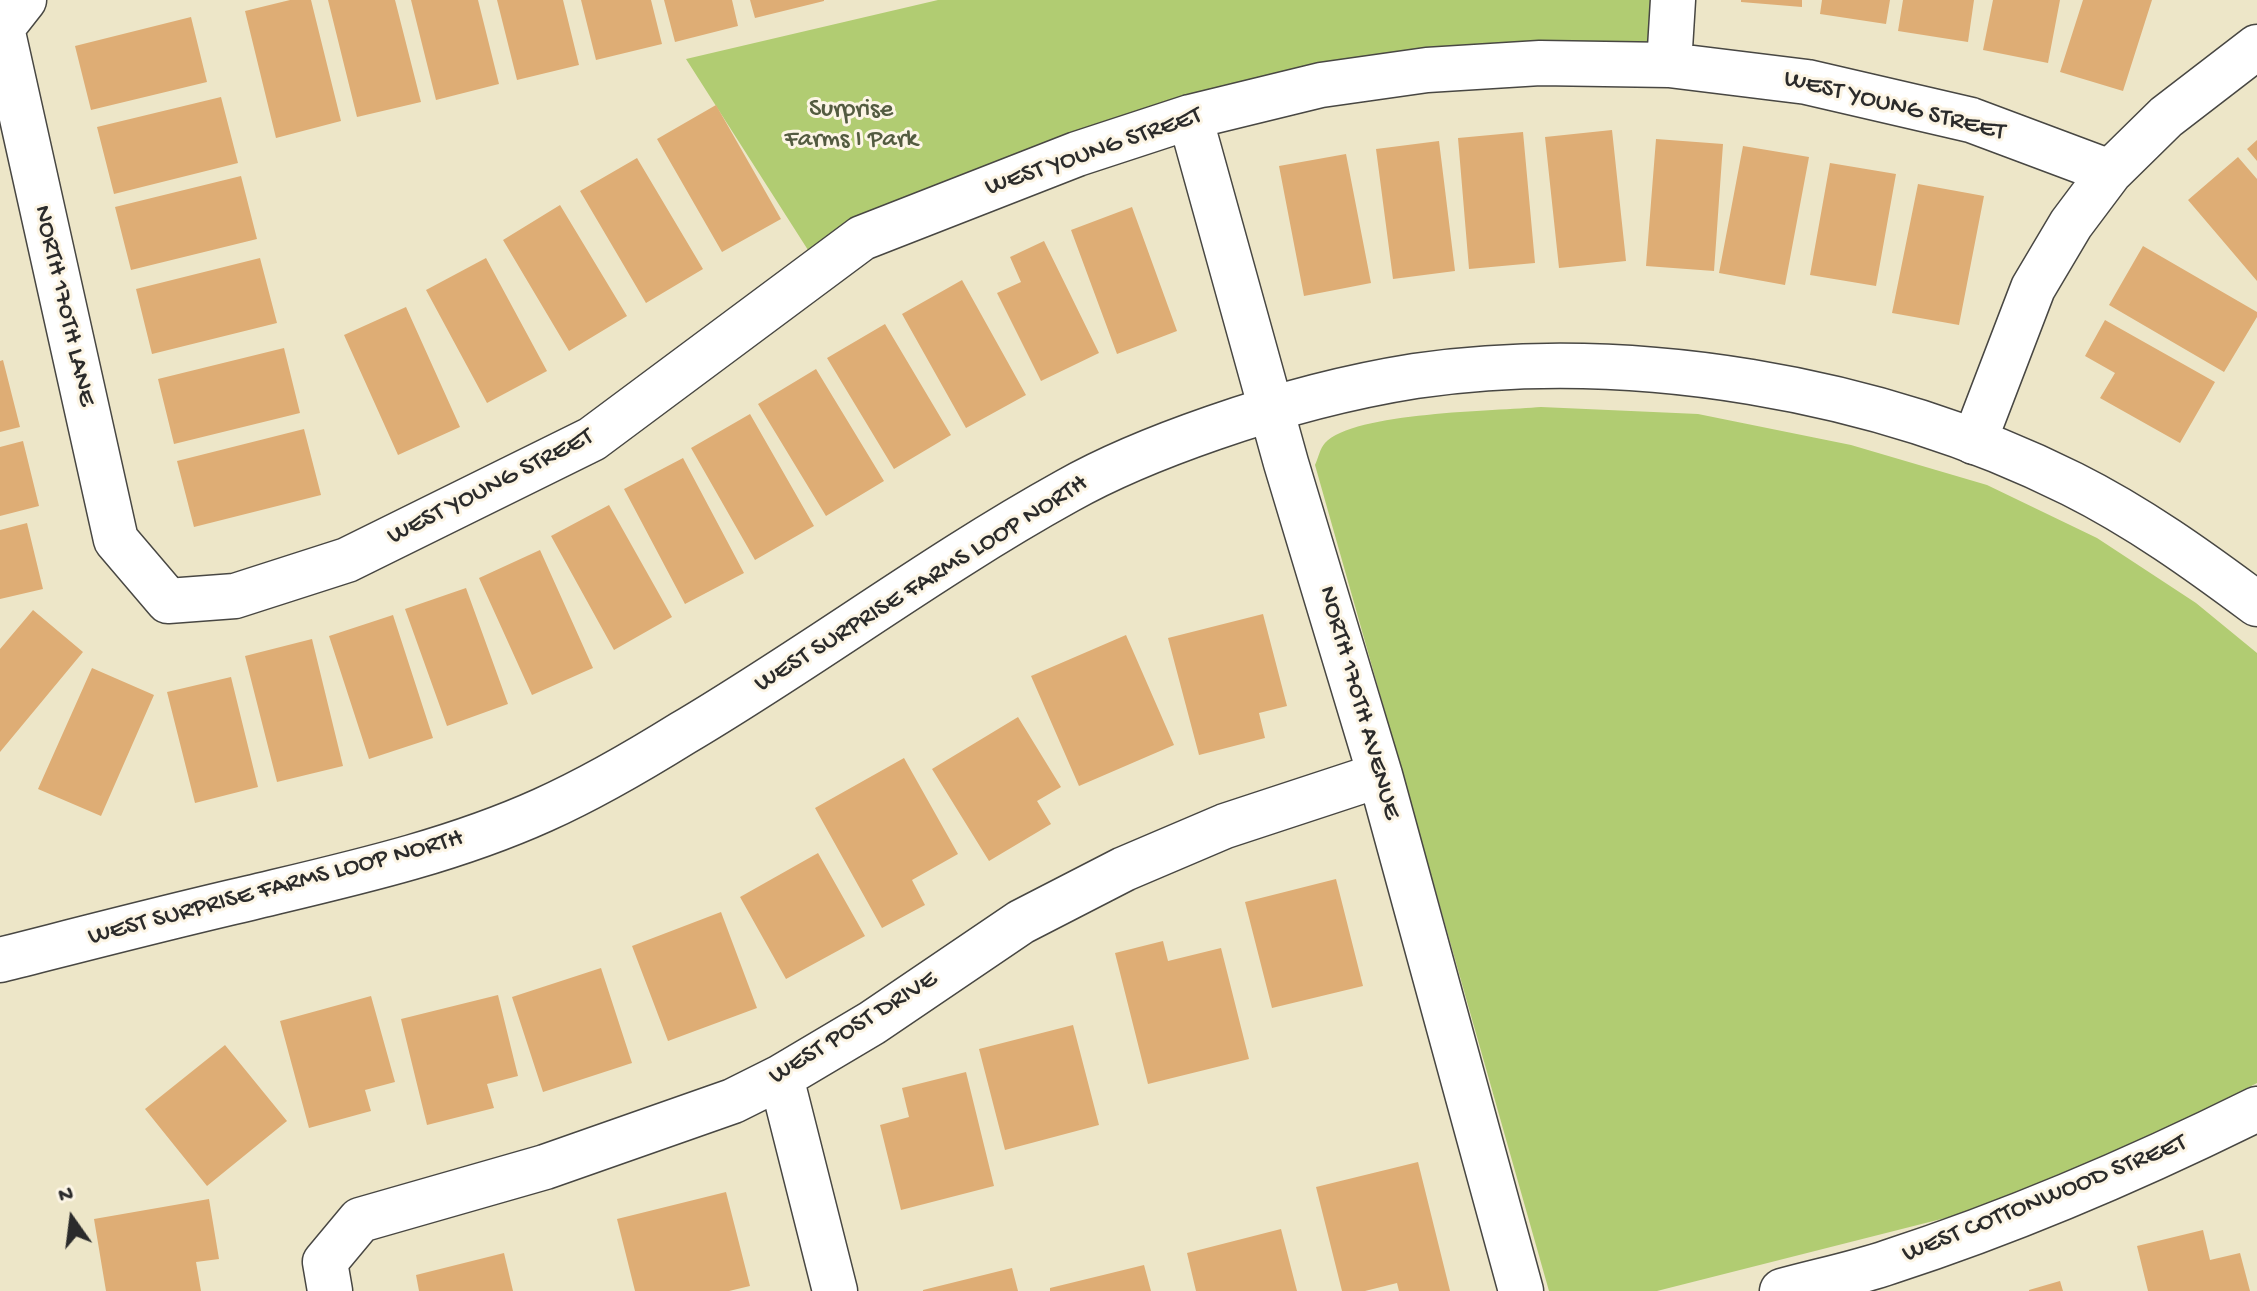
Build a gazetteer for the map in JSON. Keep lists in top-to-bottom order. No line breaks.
{"streets":{"street":["WEST YOUNG STREET","NORTH 170TH LANE","WEST SURPRISE FARMS LOOP NORTH","NORTH 170TH AVENUE","WEST POST DRIVE","WEST COTTONWOOD STREET"]},"crossings":[["WEST YOUNG STREET","NORTH 170TH LANE"],["WEST YOUNG STREET","NORTH 170TH AVENUE"],["WEST SURPRISE FARMS LOOP NORTH","NORTH 170TH AVENUE"],["NORTH 170TH AVENUE","WEST POST DRIVE"]],"parks":["Surprise Farms I Park"],"north":"top"}
